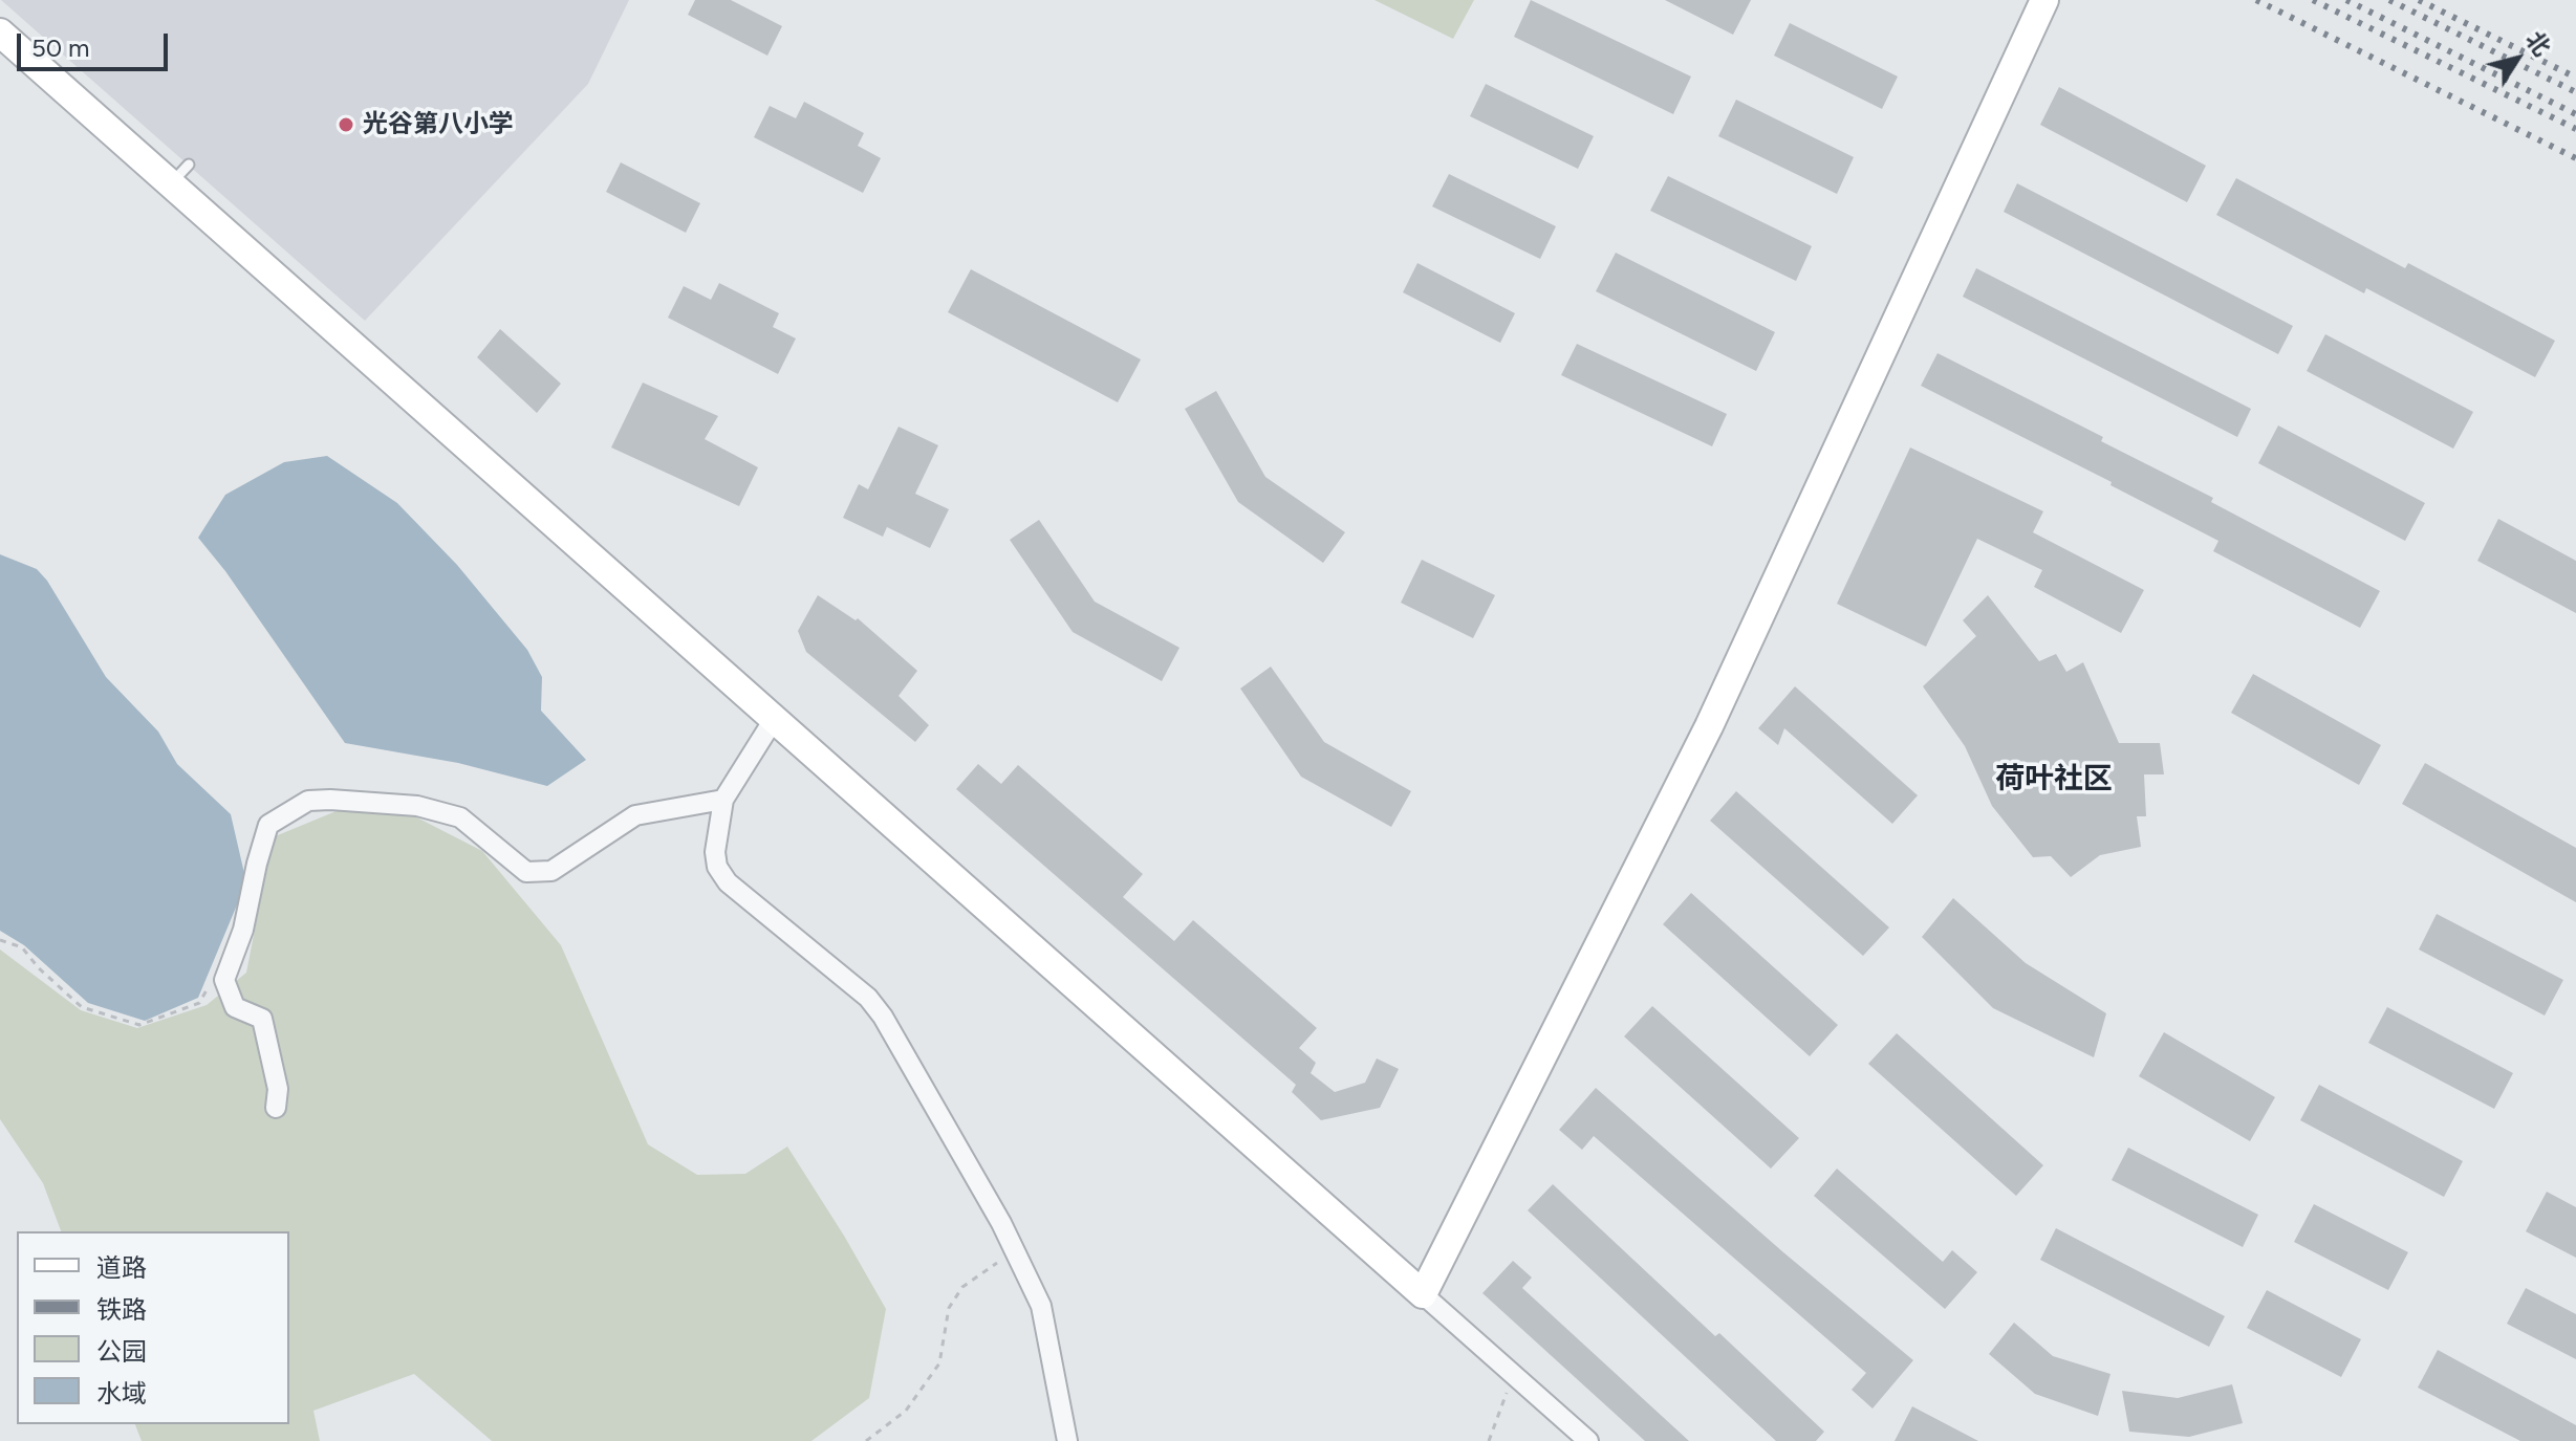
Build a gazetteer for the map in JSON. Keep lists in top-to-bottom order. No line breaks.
{"districts":["荷叶社区"],"places":["光谷第八小学"],"legend":["道路","铁路","公园","水域"],"scale_bar":"50 m","north":"top right"}
